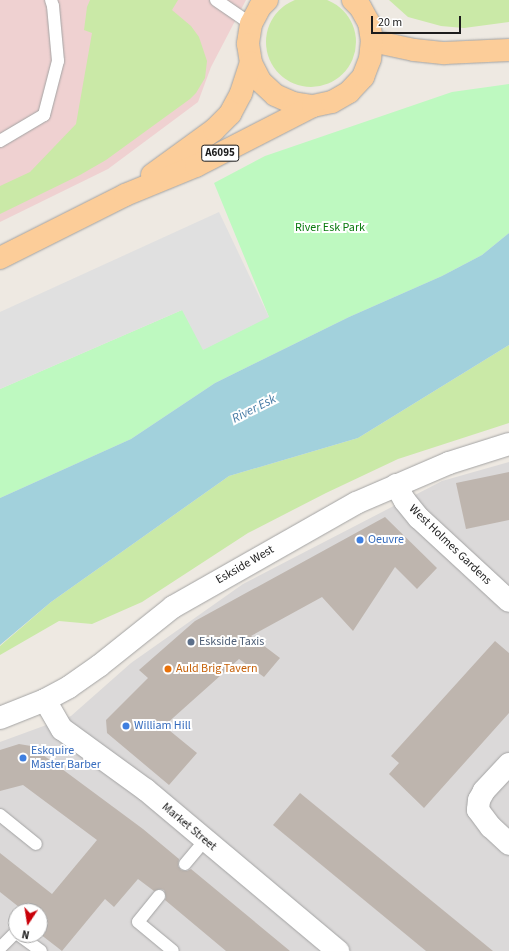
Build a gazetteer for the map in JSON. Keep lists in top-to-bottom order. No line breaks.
{"streets":{"main road":["A6095"],"street":["West Holmes Gardens","Eskside West","Market Street"]},"crossings":[["West Holmes Gardens","Eskside West"],["Eskside West","Market Street"]],"water":["River Esk"],"parks":["River Esk Park"],"places":["Oeuvre","Eskside Taxis","Auld Brig Tavern","William Hill","Eskquire Master Barber"],"scale_bar":"20 m","north":"bottom"}
